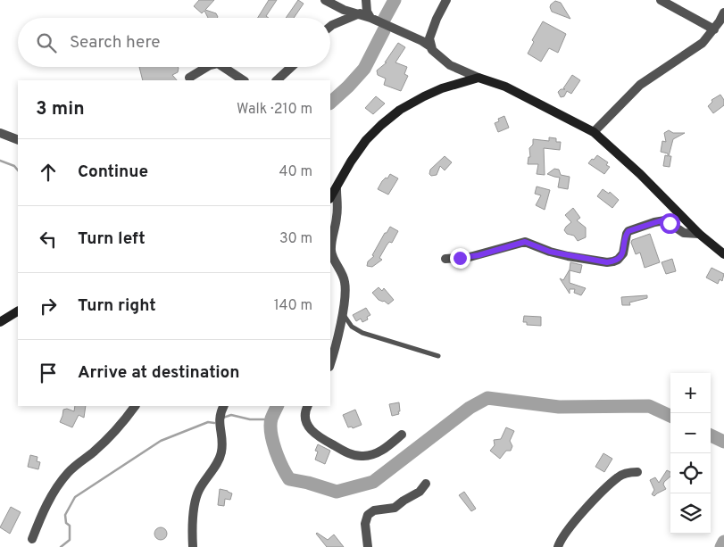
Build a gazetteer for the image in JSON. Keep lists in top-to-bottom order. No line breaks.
{"page":{"search":"Search here","heading":["3 min","Walk · 210 m"],"list":[["Continue","40 m"],["Turn left","30 m"],["Turn right","140 m"],"Arrive at destination"],"map_buttons":["+","−"]}}
